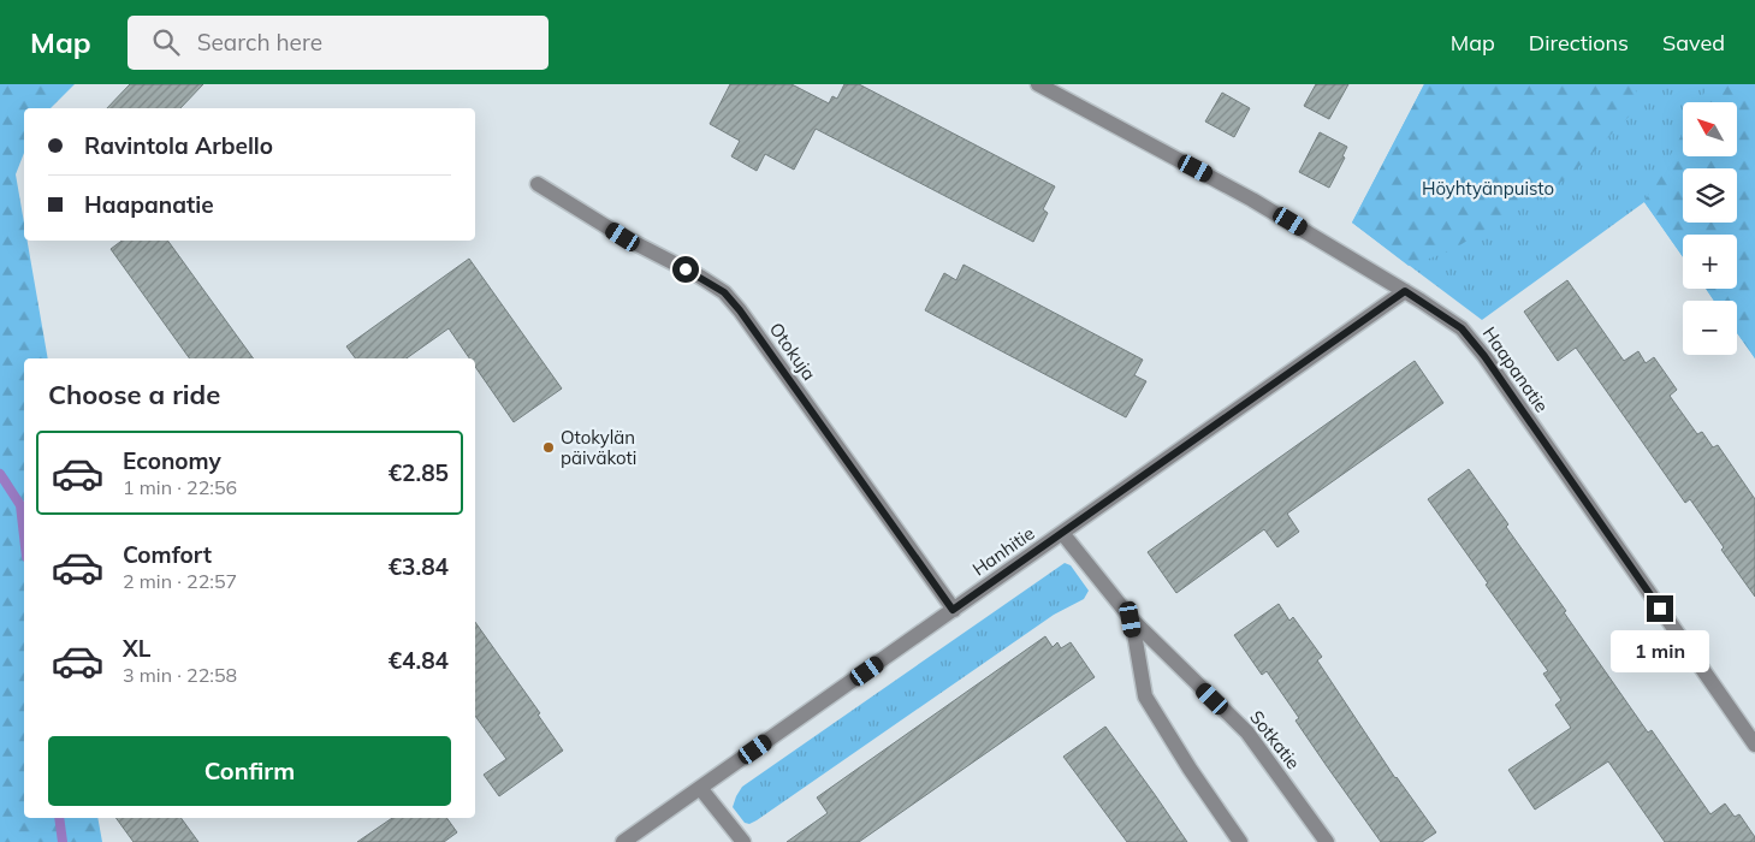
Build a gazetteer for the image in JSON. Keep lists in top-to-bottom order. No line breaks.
{"streets":{"street":["Otokuja","Haapanatie","Hanhitie","Sotkatie"]},"crossings":[["Otokuja","Hanhitie"],["Haapanatie","Hanhitie"],["Hanhitie","Sotkatie"]],"parks":["Höyhtyänpuisto"],"places":["Otokylän päiväkoti"],"north":"top left","page":{"header":"Map","search":"Search here","nav":["Map","Directions","Saved"],"map_buttons":["+","−"],"banner":["Ravintola Arbello","Haapanatie"],"heading":"Choose a ride","list":[{"name":"Economy","note":"1 min · 22:56","value":"€2.85"},{"name":"Comfort","note":"2 min · 22:57","value":"€3.84"},{"name":"XL","note":"3 min · 22:58","value":"€4.84"}],"bubble":"1 min","buttons":"Confirm"}}
